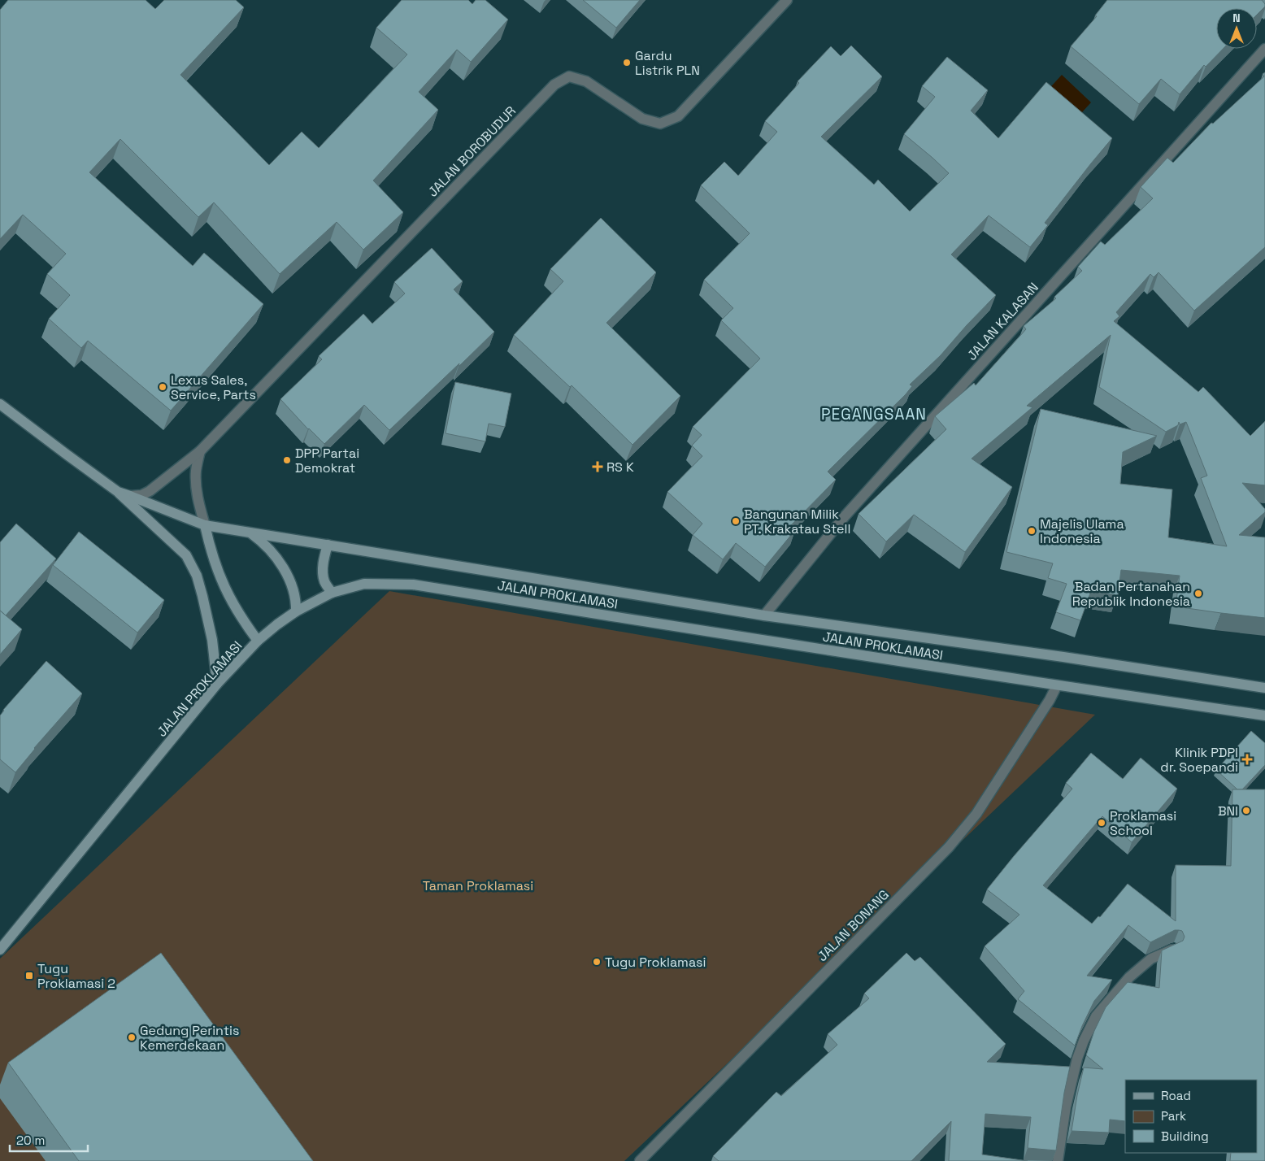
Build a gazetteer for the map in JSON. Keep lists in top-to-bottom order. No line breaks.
{"streets":{"main road":["JALAN PROKLAMASI"],"street":["JALAN BOROBUDUR","JALAN KALASAN","JALAN BONANG"]},"crossings":[["JALAN BOROBUDUR","JALAN PROKLAMASI"],["JALAN KALASAN","JALAN PROKLAMASI"],["JALAN PROKLAMASI","JALAN BONANG"]],"districts":["PEGANGSAAN"],"parks":["Taman Proklamasi"],"places":{"other":["Gardu Listrik PLN","Lexus Sales, Service, Parts","DPP Partai Demokrat","Bangunan Milik PT. Krakatau Stell","Majelis Ulama Indonesia","Badan Pertanahan Republik Indonesia","BNI","Proklamasi School","Tugu Proklamasi","Gedung Perintis Kemerdekaan"],"health":["RS K","Klinik PDPI dr. Soepandi"],"transit":["Tugu Proklamasi 2"]},"legend":["Road","Park","Building"],"scale_bar":"20 m","north":"top"}
